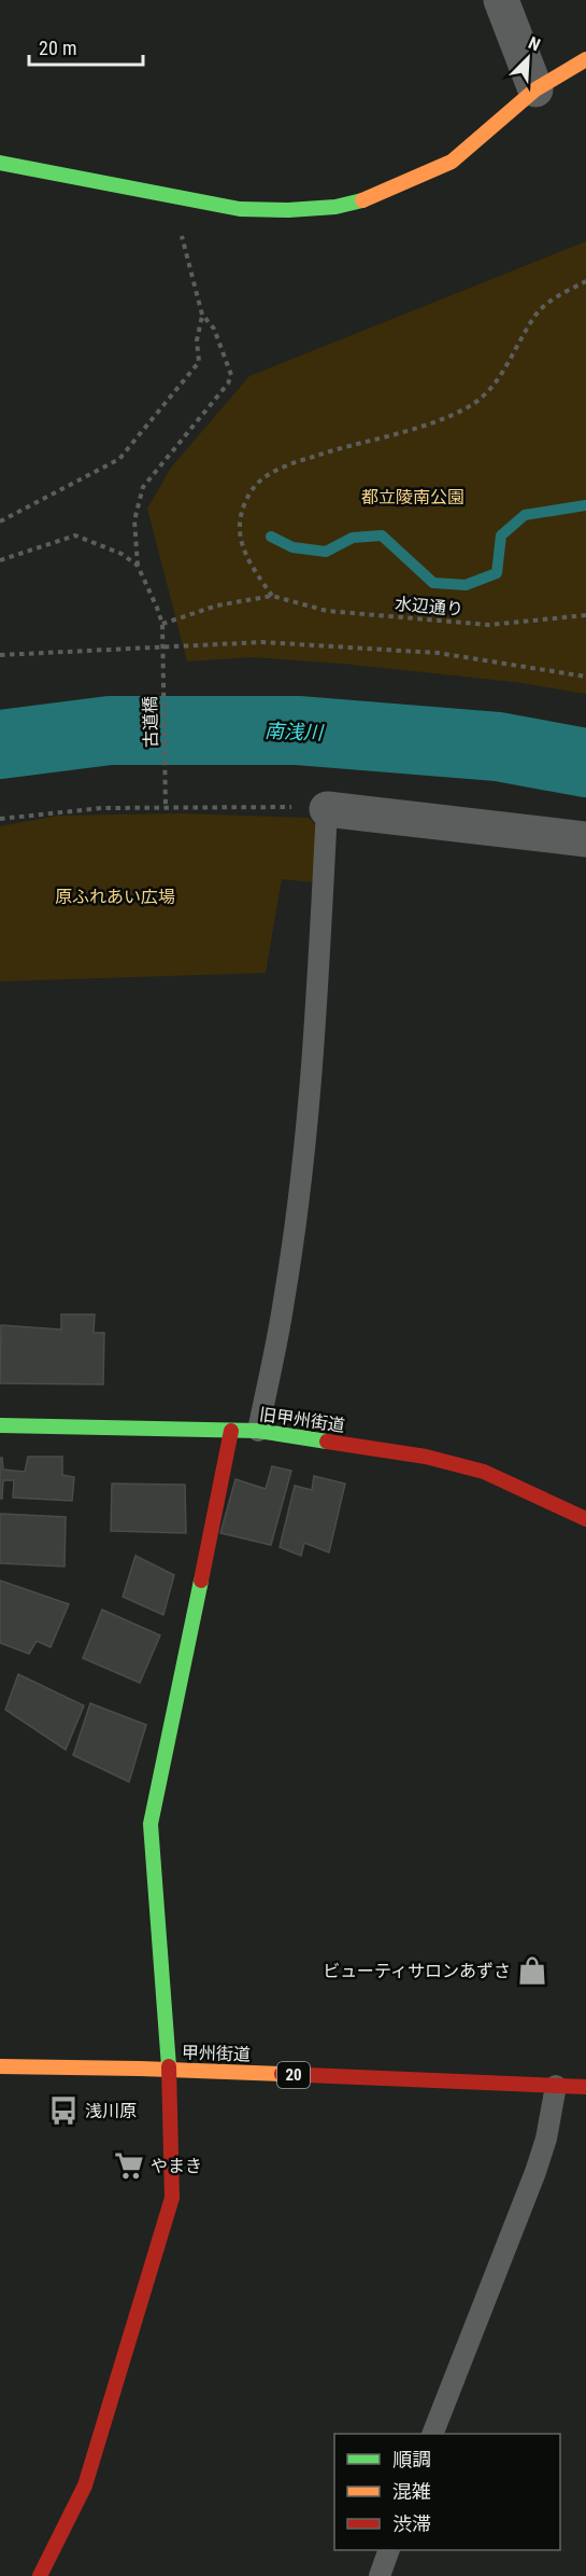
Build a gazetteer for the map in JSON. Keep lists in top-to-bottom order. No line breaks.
{"streets":{"main road":["旧甲州街道","甲州街道","20"],"path":["水辺通り","古道橋"]},"water":["南浅川"],"parks":["都立陵南公園","原ふれあい広場"],"places":{"shop":["ビューティサロンあずさ"],"bus stop":["浅川原"],"supermarket":["やまき"]},"legend":["順調","混雑","渋滞"],"scale_bar":"20 m","north":"top right"}
